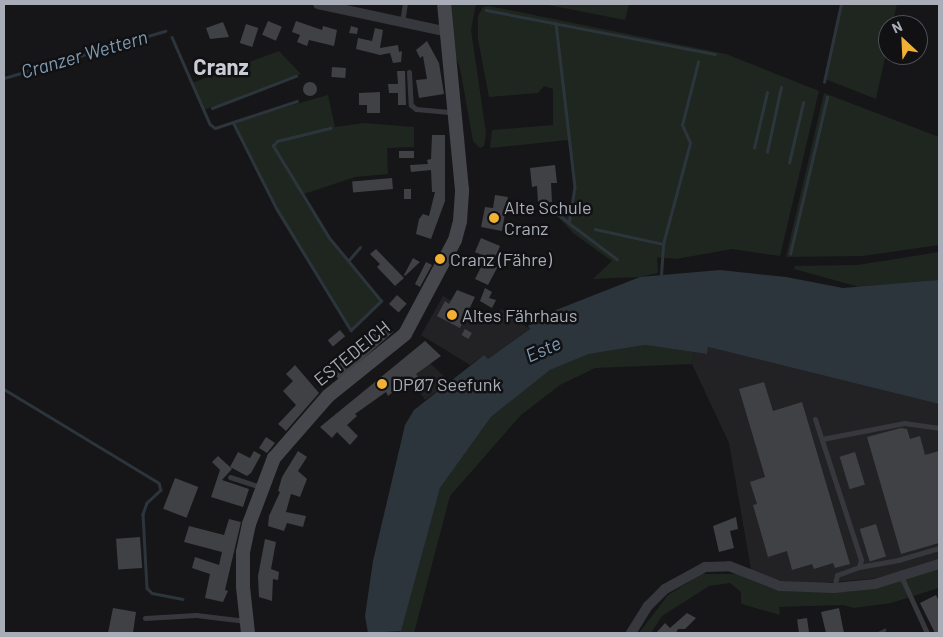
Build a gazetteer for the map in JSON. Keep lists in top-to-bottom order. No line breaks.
{"streets":{"street":["ESTEDEICH"]},"districts":["Cranz"],"water":["Cranzer Wettern","Este"],"places":["Alte Schule Cranz","Cranz (Fähre)","Altes Fährhaus","DPØ7 Seefunk"],"north":"top left"}
